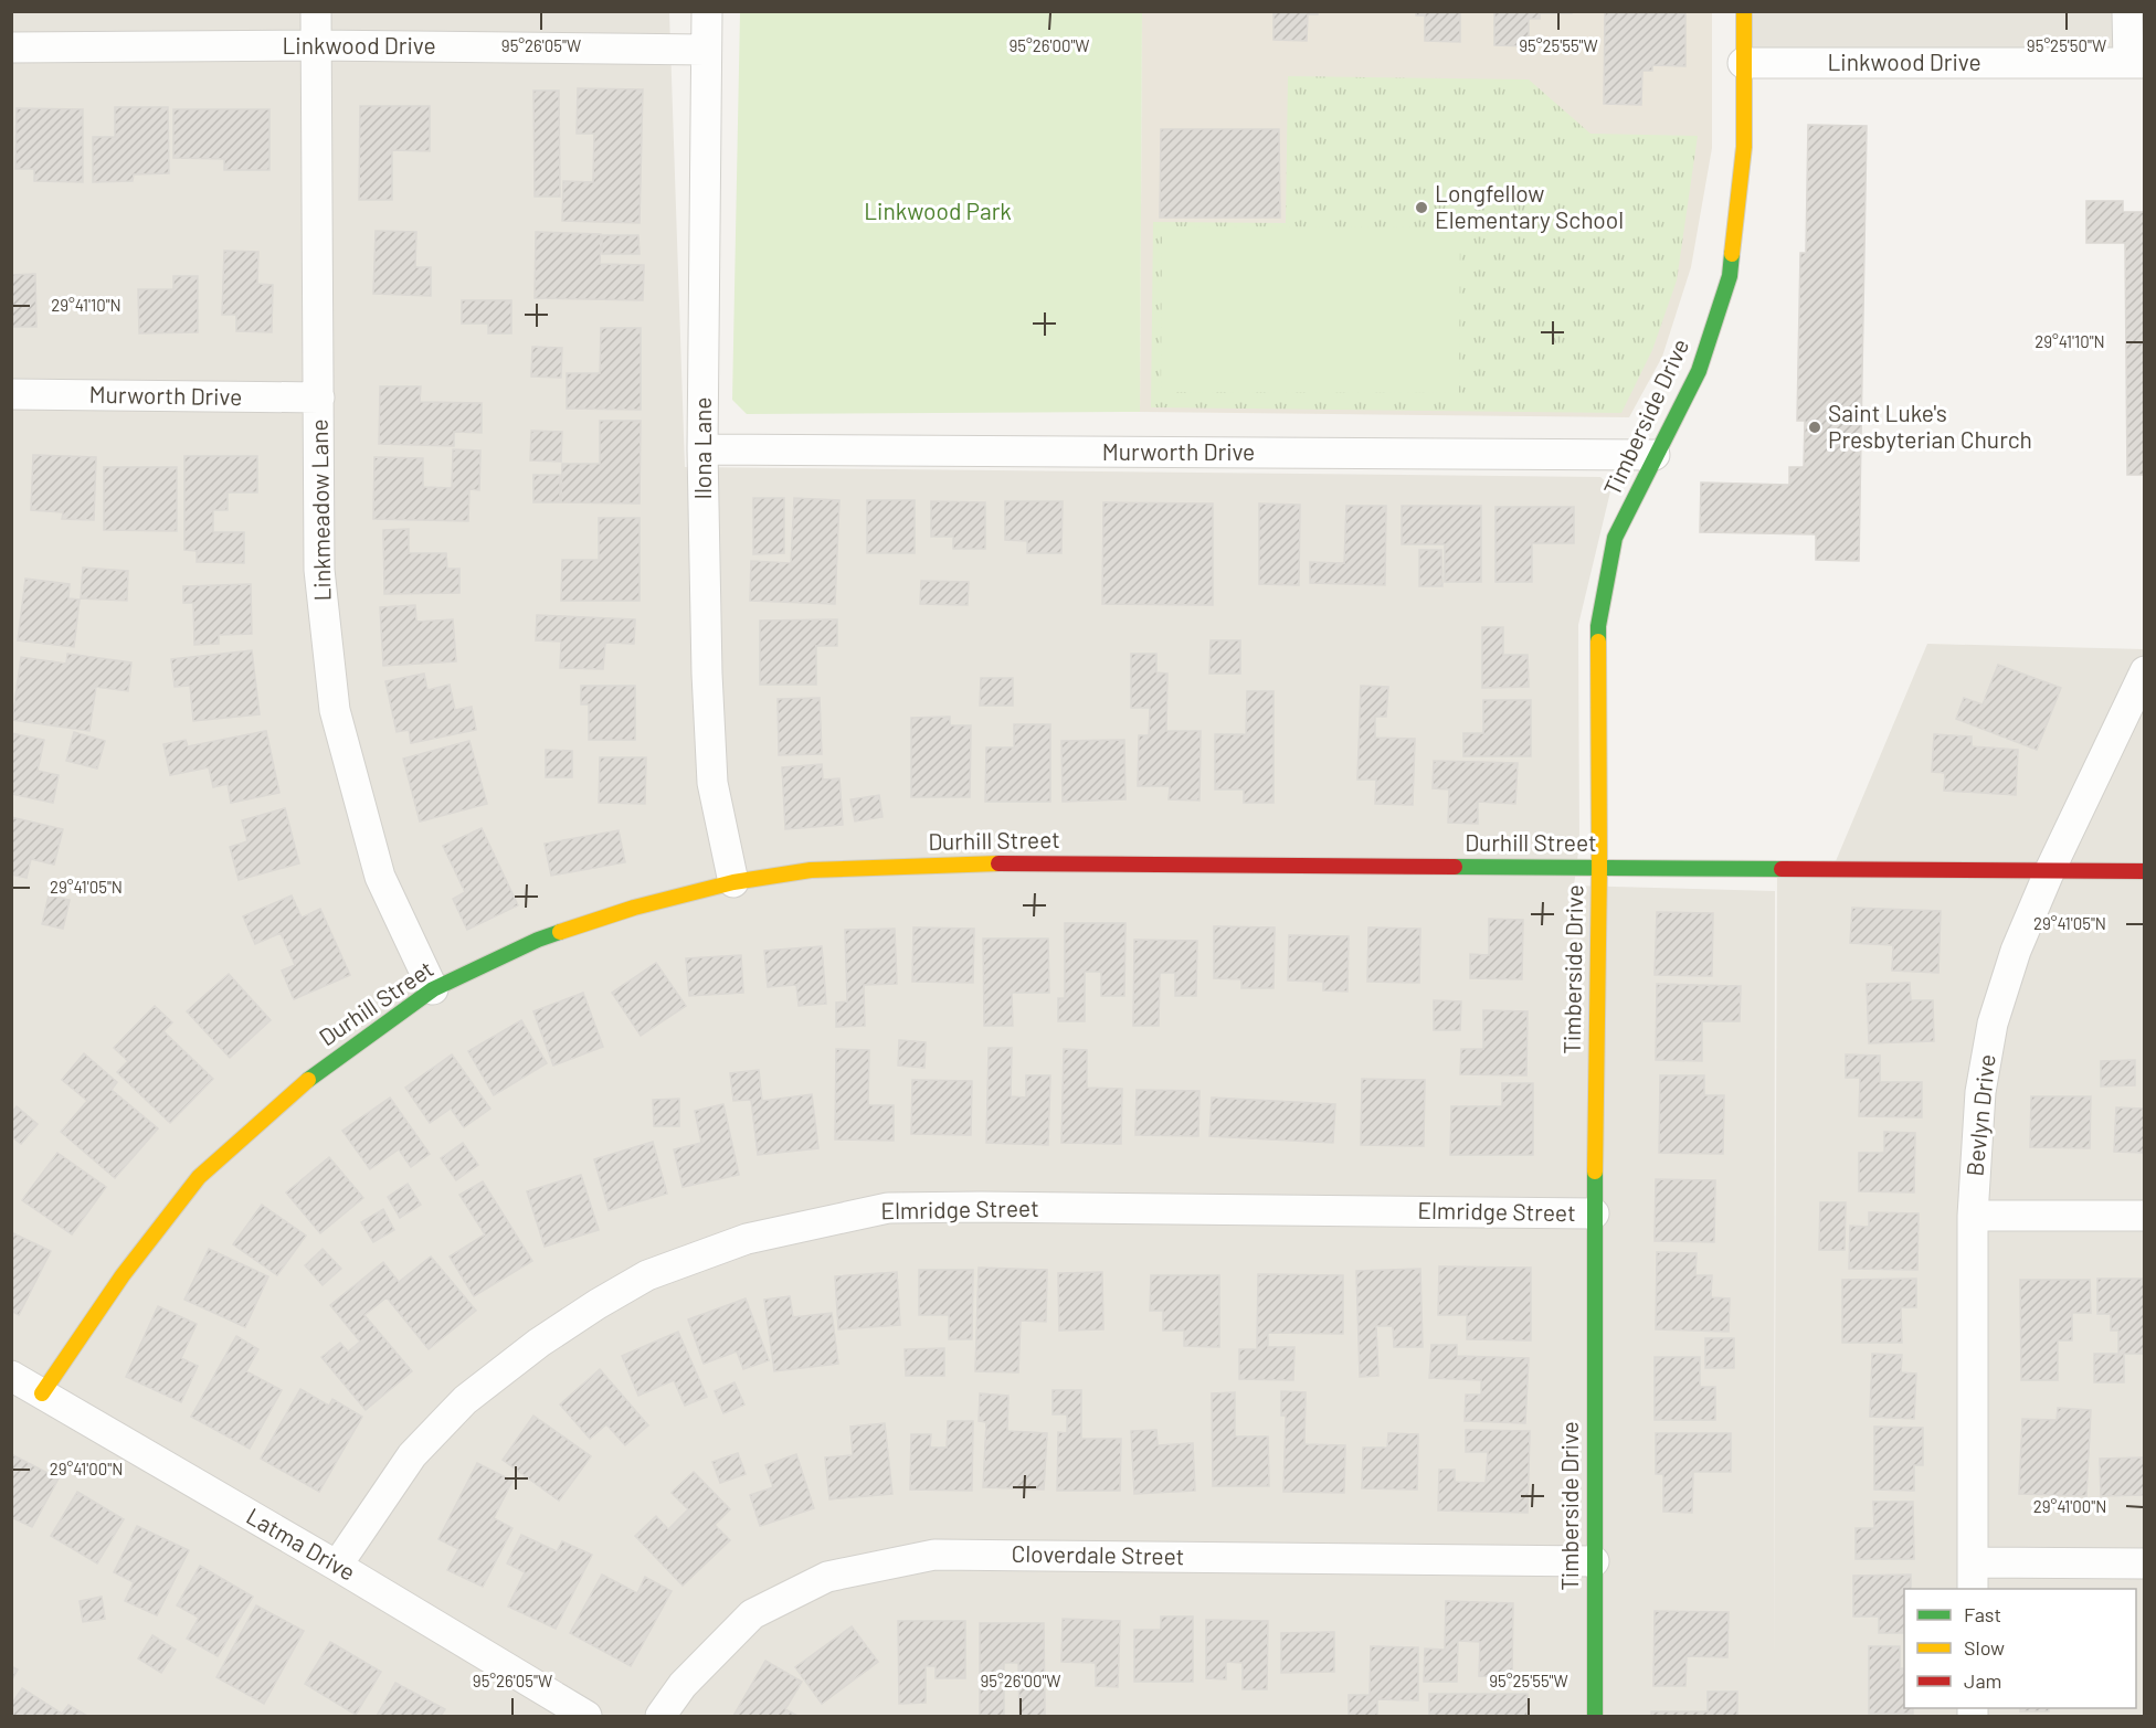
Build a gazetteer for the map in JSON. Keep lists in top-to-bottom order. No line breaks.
{"streets":{"street":["Linkwood Drive","Murworth Drive","Timberside Drive","Ilona Lane","Linkmeadow Lane","Durhill Street","Bevlyn Drive","Elmridge Street","Latma Drive","Cloverdale Street"]},"crossings":[["Linkwood Drive","Timberside Drive"],["Linkwood Drive","Ilona Lane"],["Linkwood Drive","Linkmeadow Lane"],["Murworth Drive","Timberside Drive"],["Murworth Drive","Ilona Lane"],["Murworth Drive","Linkmeadow Lane"],["Timberside Drive","Durhill Street"],["Timberside Drive","Elmridge Street"],["Timberside Drive","Cloverdale Street"],["Ilona Lane","Durhill Street"],["Linkmeadow Lane","Durhill Street"],["Durhill Street","Bevlyn Drive"],["Durhill Street","Latma Drive"],["Elmridge Street","Latma Drive"]],"parks":["Linkwood Park"],"places":["Longfellow Elementary School","Saint Luke's Presbyterian Church"],"legend":["Fast","Slow","Jam"],"coordinates":["95°26'05\"W","95°26'00\"W","95°25'55\"W","95°25'50\"W","29°41'10\"N","29°41'05\"N","29°41'00\"N"]}
